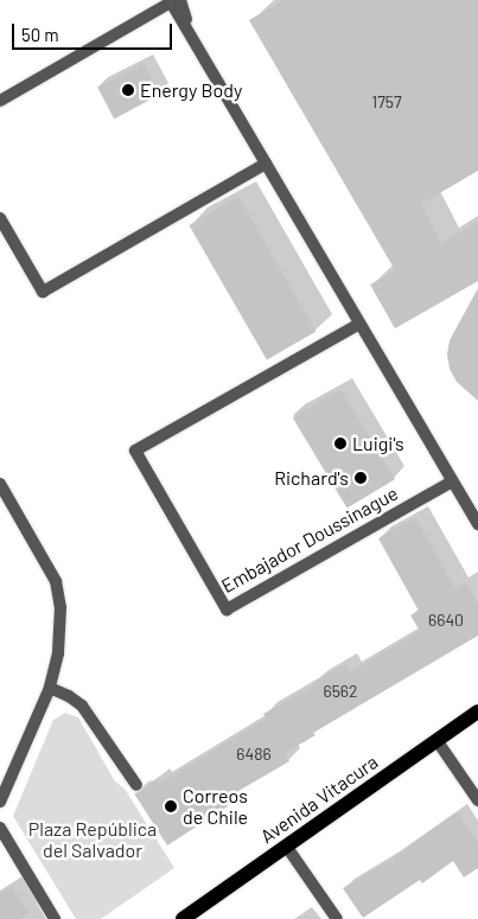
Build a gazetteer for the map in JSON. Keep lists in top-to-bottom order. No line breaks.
{"streets":{"main road":["Avenida Vitacura"],"street":["Embajador Doussinague"]},"parks":["Plaza República del Salvador"],"places":["Energy Body","Luigi's","Richard's","Correos de Chile"],"house_numbers":["1757","6640","6562","6486"],"scale_bar":"50 m"}
